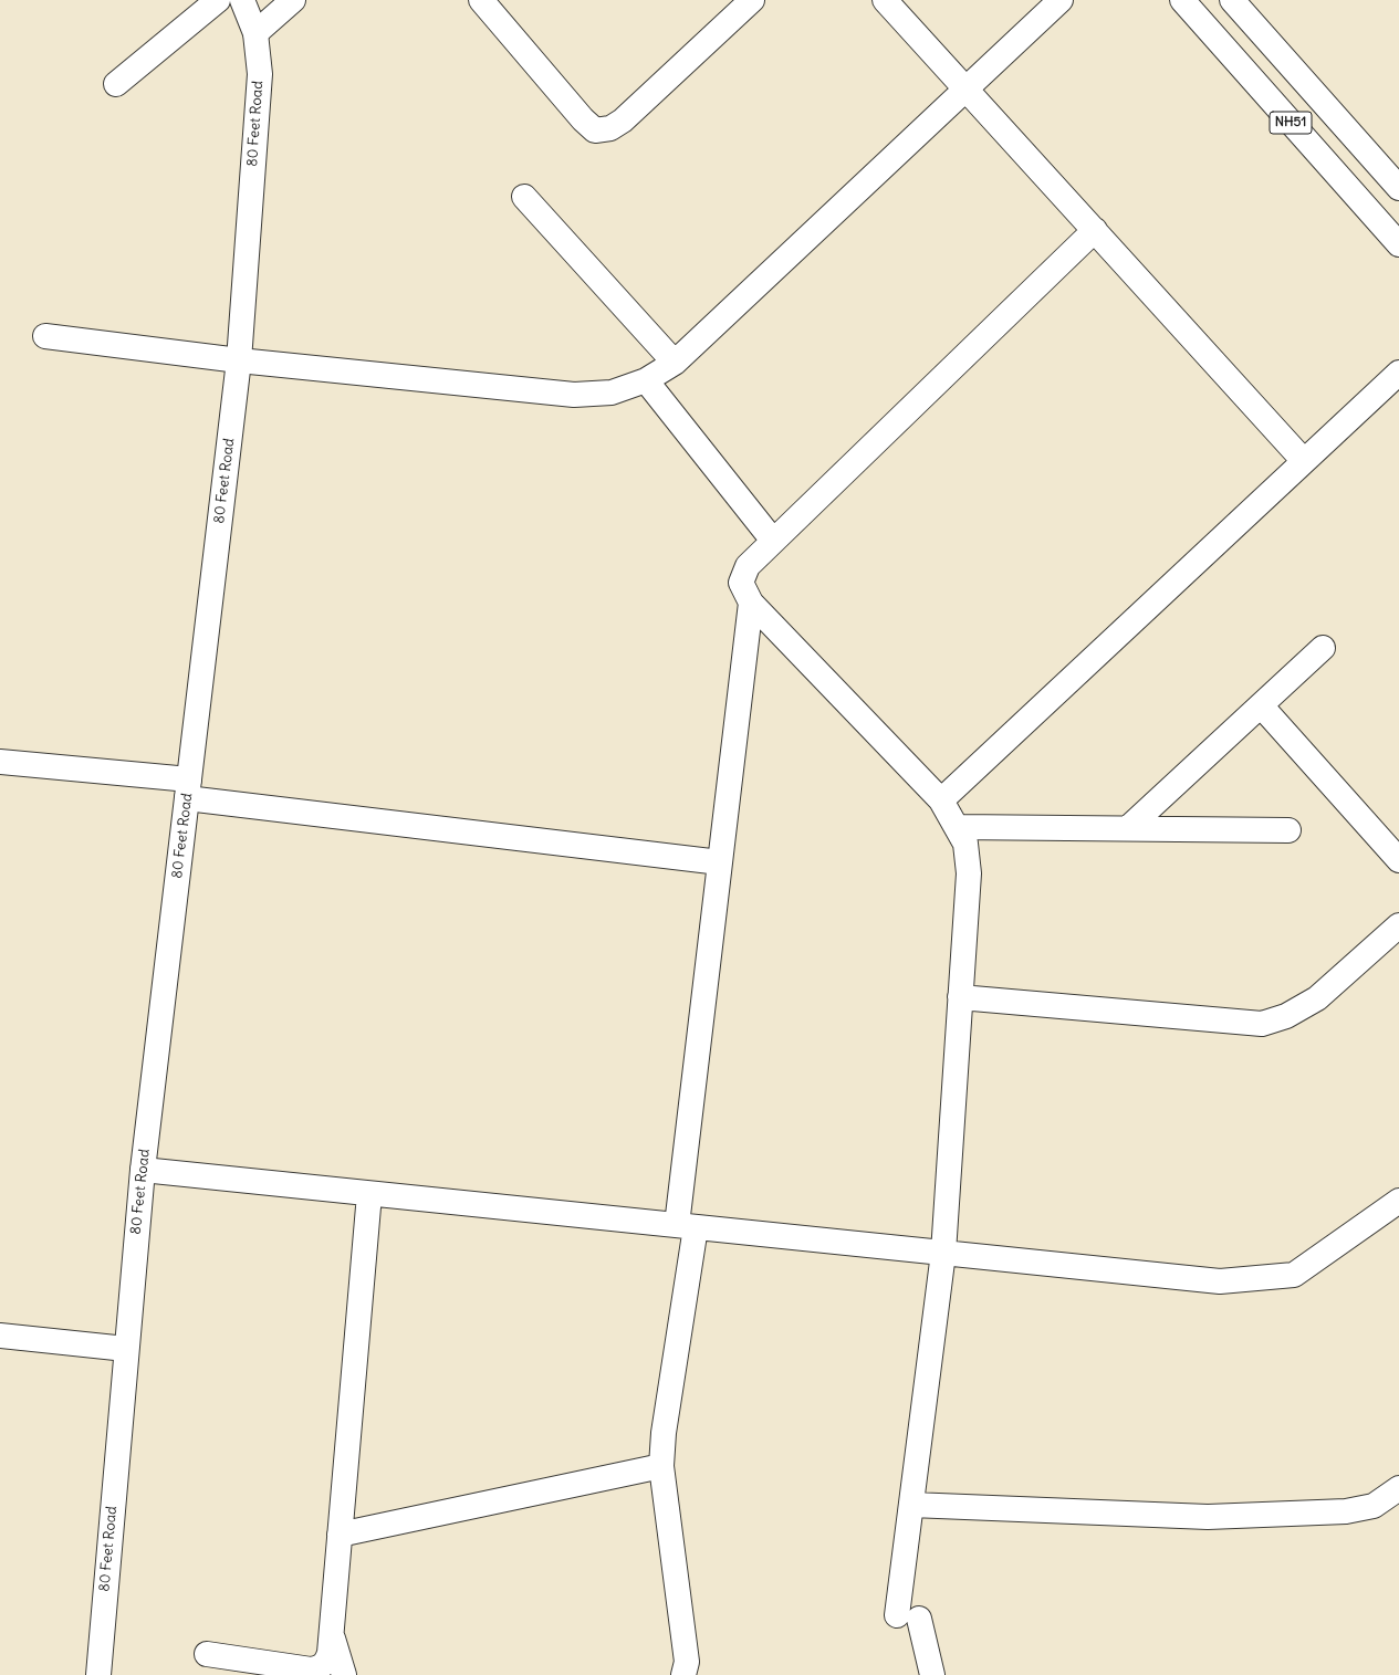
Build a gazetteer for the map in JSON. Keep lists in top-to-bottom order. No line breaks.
{"streets":{"main road":["NH51","80 Feet Road"]}}
